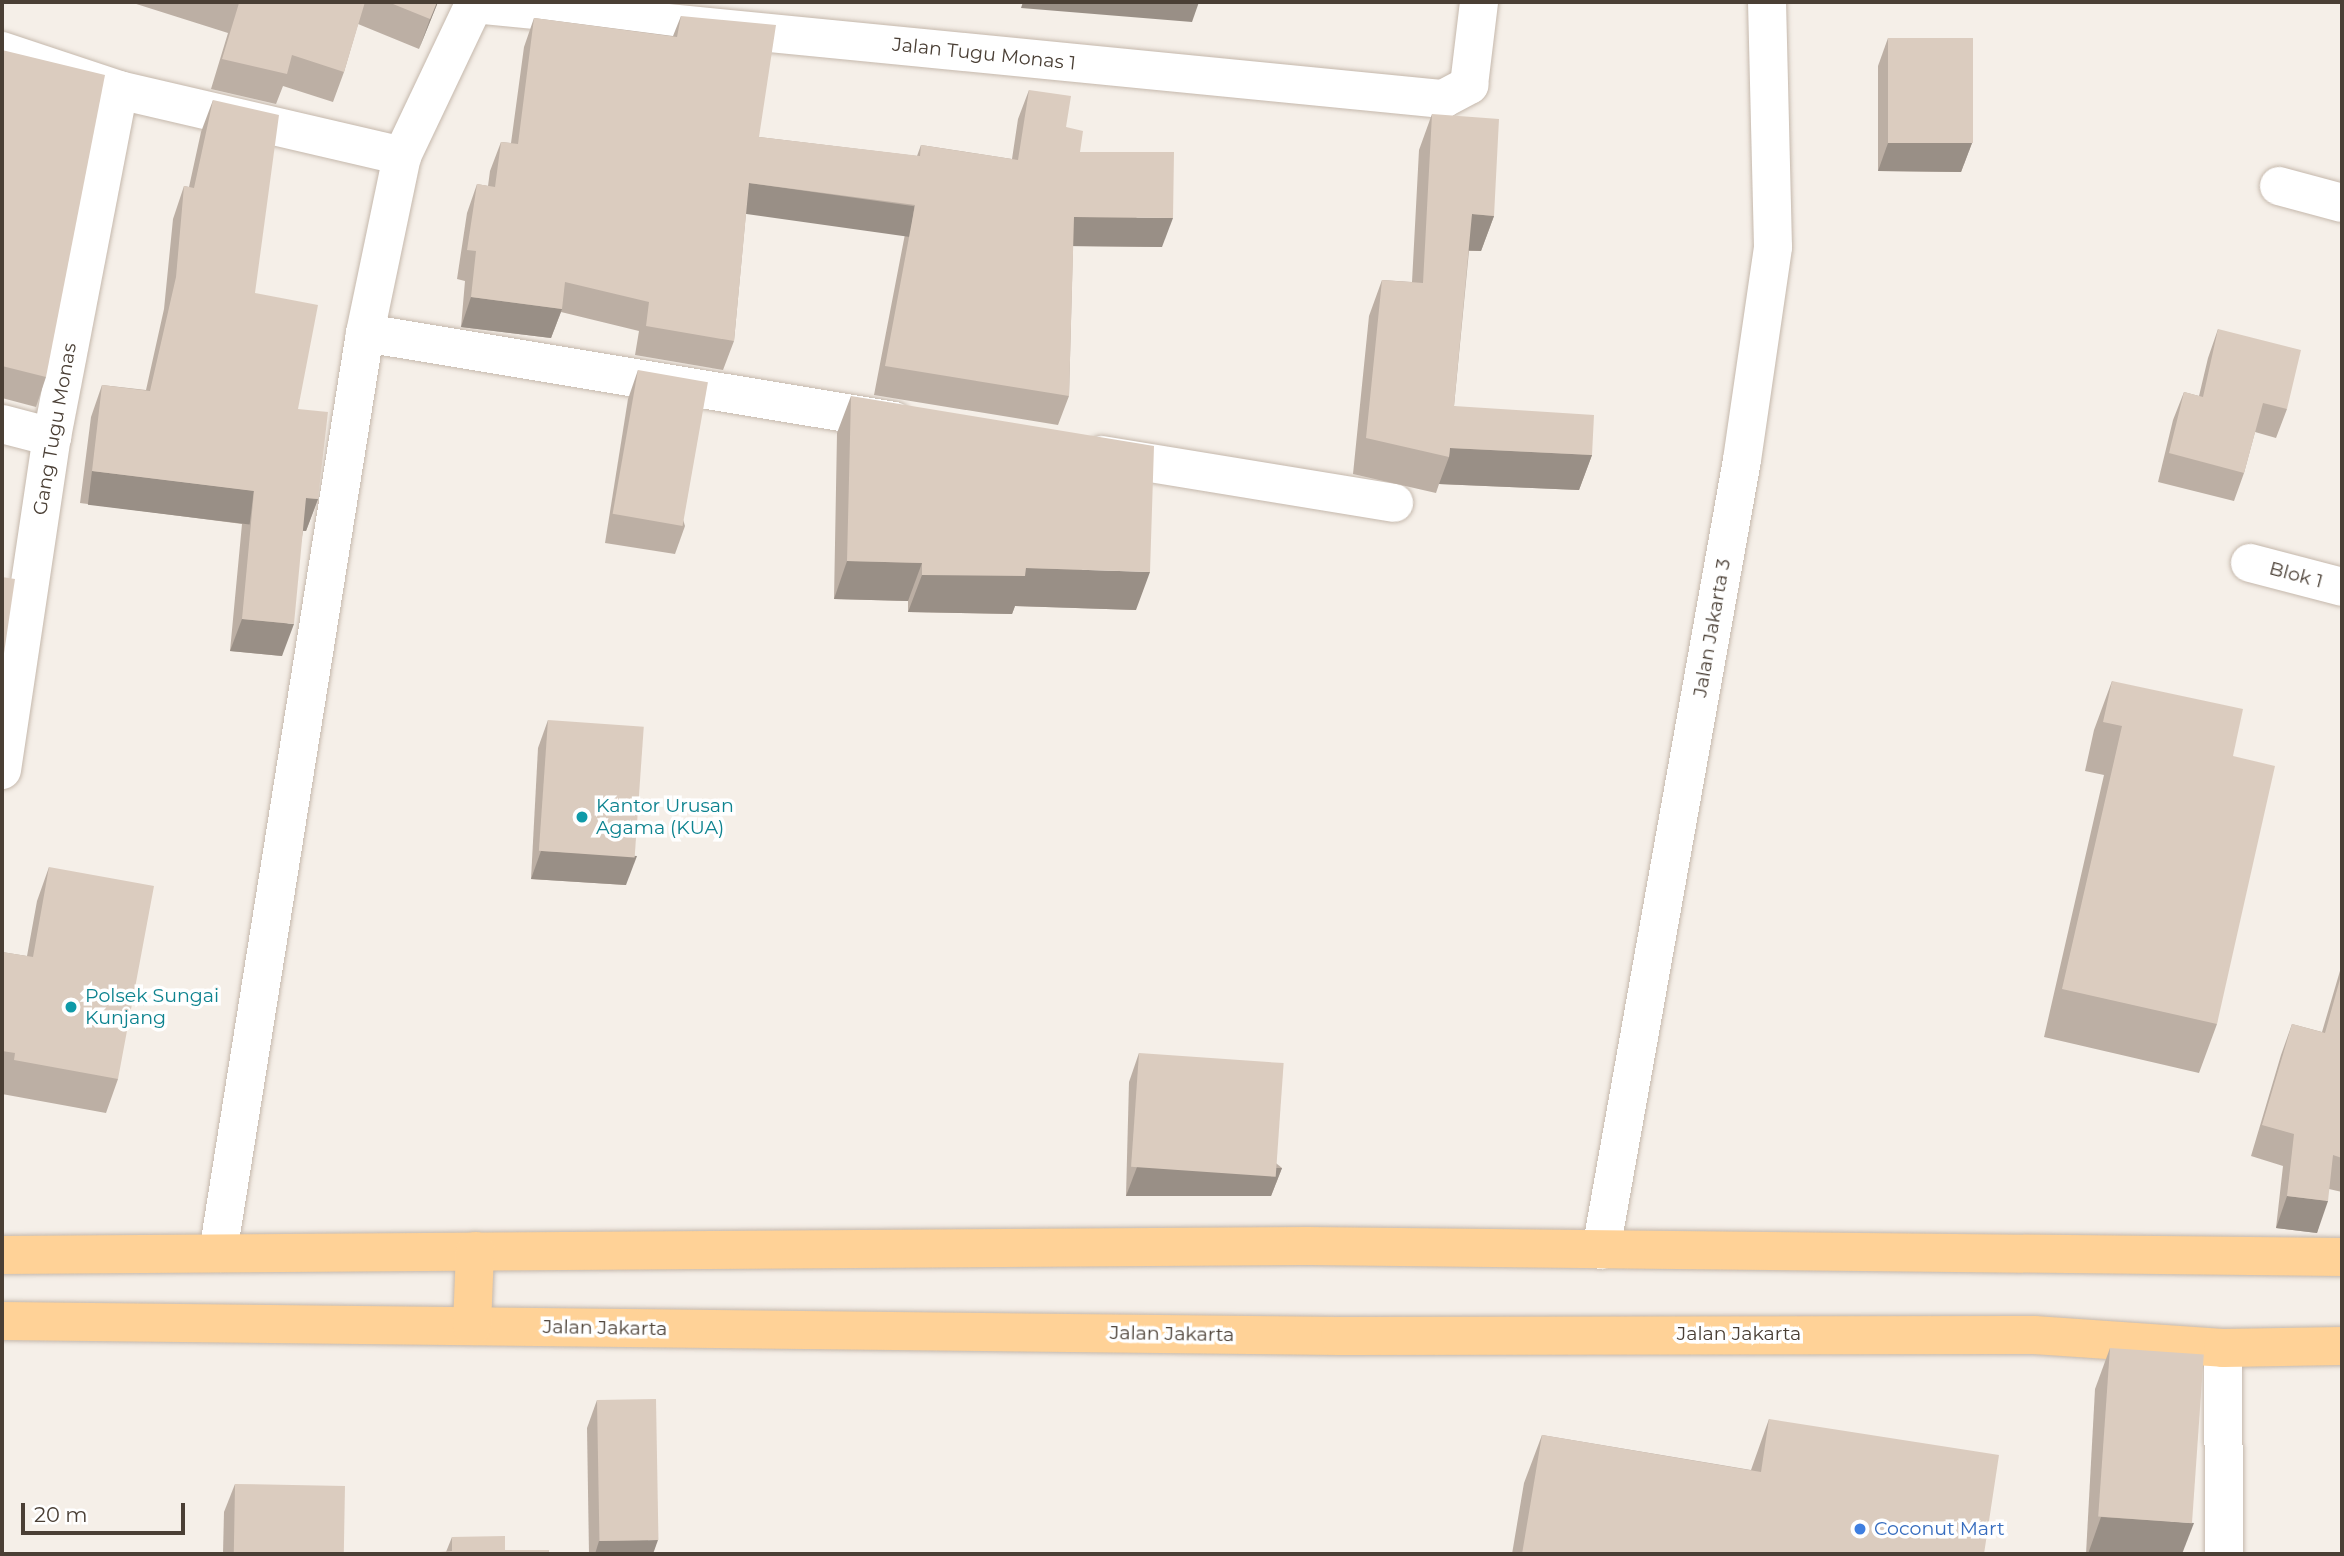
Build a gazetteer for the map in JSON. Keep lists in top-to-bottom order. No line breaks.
{"streets":{"main road":["Jalan Jakarta"],"street":["Jalan Tugu Monas 1","Gang Tugu Monas","Blok 1","Jalan Jakarta 3"]},"places":["Kantor Urusan Agama (KUA)","Polsek Sungai Kunjang","Coconut Mart"],"scale_bar":"20 m"}
